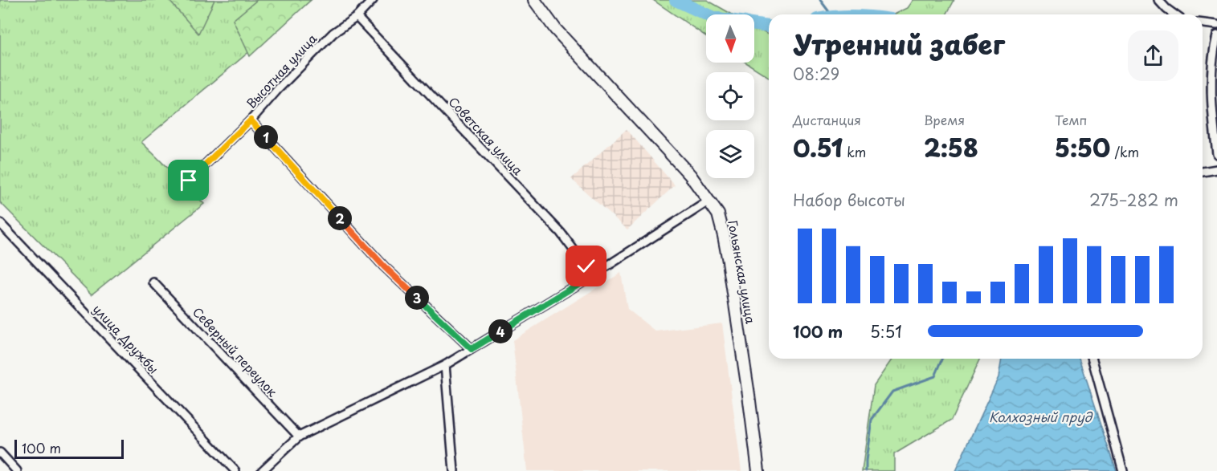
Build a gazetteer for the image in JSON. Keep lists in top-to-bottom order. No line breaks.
{"streets":{"main road":["Гольянская улица"],"street":["Высотная улица","Советская улица","улица Дружбы","Северный переулок"]},"crossings":[["Высотная улица","Советская улица"]],"water":["Колхозный пруд"],"scale_bar":"100 m","north":"bottom","page":{"heading":["Утренний забег","08:29"],"stats":[["Дистанция","0.51 km"],["Время","2:58"],["Темп","5:50 /km"]],"pins":["1","2","3","4"],"chart":["Набор высоты","275–282 m"],"list":[{"name":"100 m","note":"5:51"}],"scale":"100 m"}}
